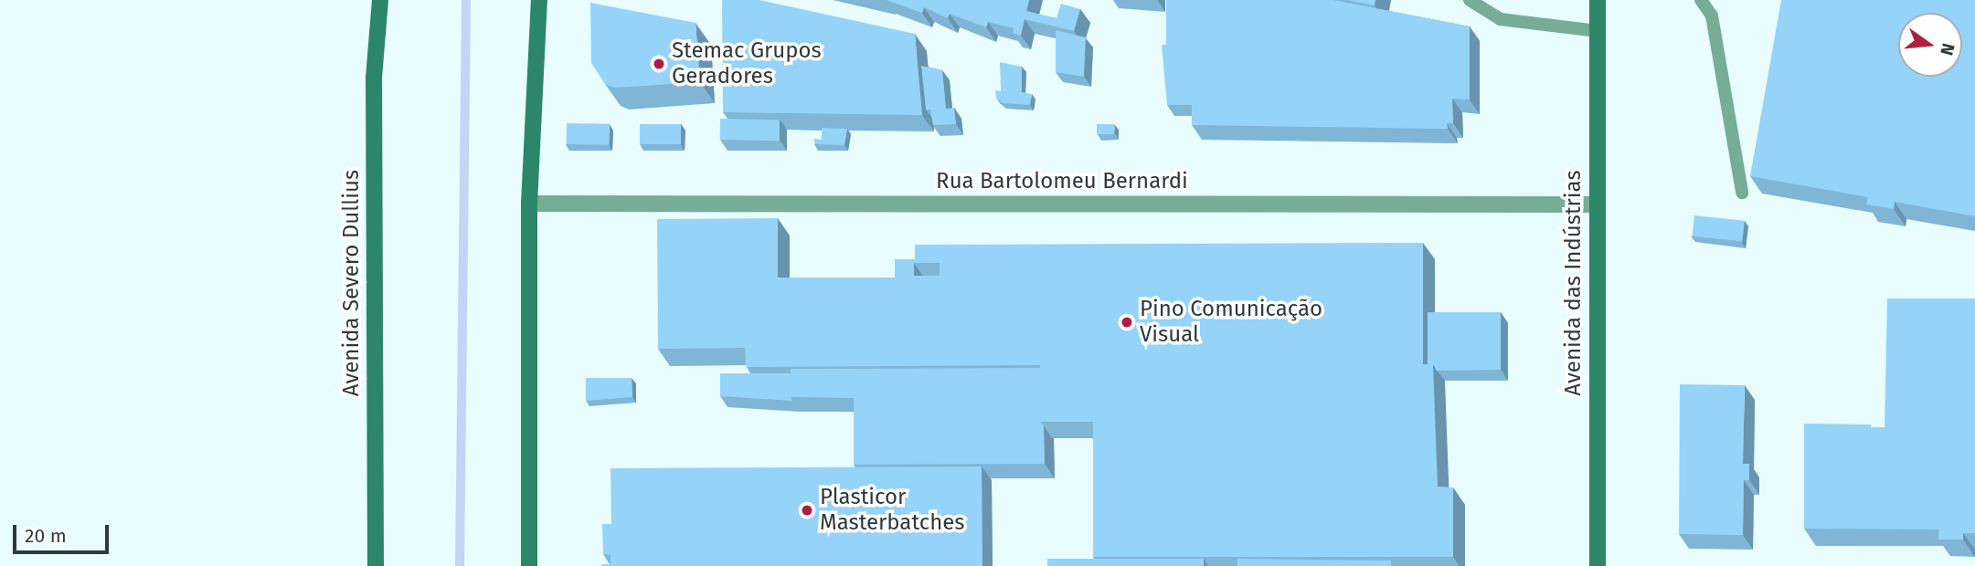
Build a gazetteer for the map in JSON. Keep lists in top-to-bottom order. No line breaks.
{"streets":{"main road":["Avenida Severo Dullius","Avenida das Indústrias"],"street":["Rua Bartolomeu Bernardi"]},"crossings":[["Rua Bartolomeu Bernardi","Avenida das Indústrias"]],"places":["Stemac Grupos Geradores","Pino Comunicação Visual","Plasticor Masterbatches"],"scale_bar":"20 m","north":"right"}
